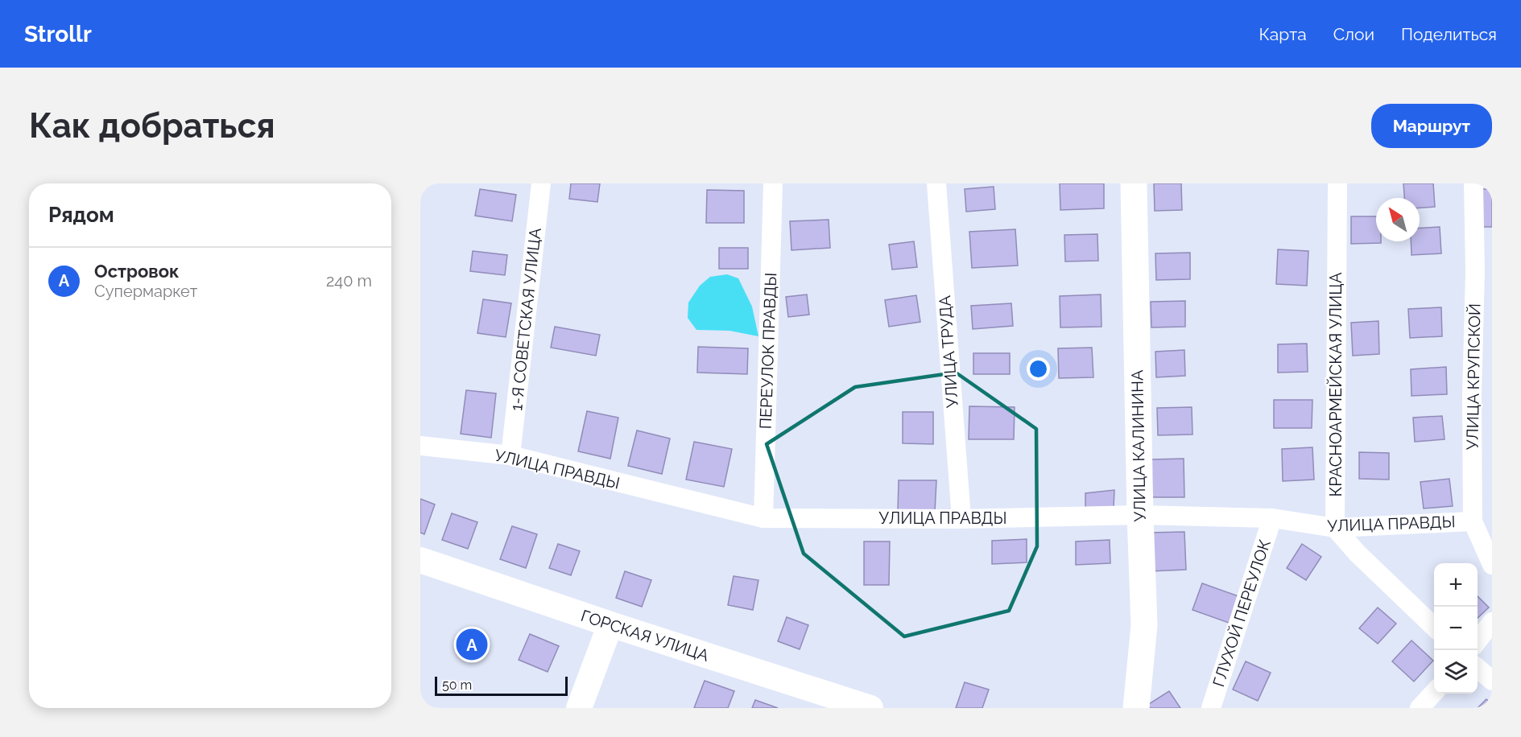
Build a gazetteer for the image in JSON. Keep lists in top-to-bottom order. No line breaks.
{"streets":{"main road":["УЛИЦА КАЛИНИНА"],"street":["1-Я СОВЕТСКАЯ УЛИЦА","ПЕРЕУЛОК ПРАВДЫ","УЛИЦА ТРУДА","УЛИЦА КРУПСКОЙ","КРАСНОАРМЕЙСКАЯ УЛИЦА","УЛИЦА ПРАВДЫ","ГЛУХОЙ ПЕРЕУЛОК","ГОРСКАЯ УЛИЦА"]},"crossings":[["1-Я СОВЕТСКАЯ УЛИЦА","УЛИЦА ПРАВДЫ"],["ПЕРЕУЛОК ПРАВДЫ","УЛИЦА ПРАВДЫ"],["УЛИЦА ТРУДА","УЛИЦА ПРАВДЫ"],["УЛИЦА КРУПСКОЙ","УЛИЦА ПРАВДЫ"],["КРАСНОАРМЕЙСКАЯ УЛИЦА","УЛИЦА ПРАВДЫ"],["УЛИЦА КАЛИНИНА","УЛИЦА ПРАВДЫ"],["УЛИЦА ПРАВДЫ","ГЛУХОЙ ПЕРЕУЛОК"]],"scale_bar":"50 m","north":"top left","page":{"header":"Strollr","nav":["Карта","Слои","Поделиться"],"buttons":"Маршрут","title":"Как добраться","heading":"Рядом","list":[{"mark":"A","name":"Островок","note":"Супермаркет","value":"240 m"}],"map_buttons":["+","−"],"pins":"A","scale":"50 m"}}
